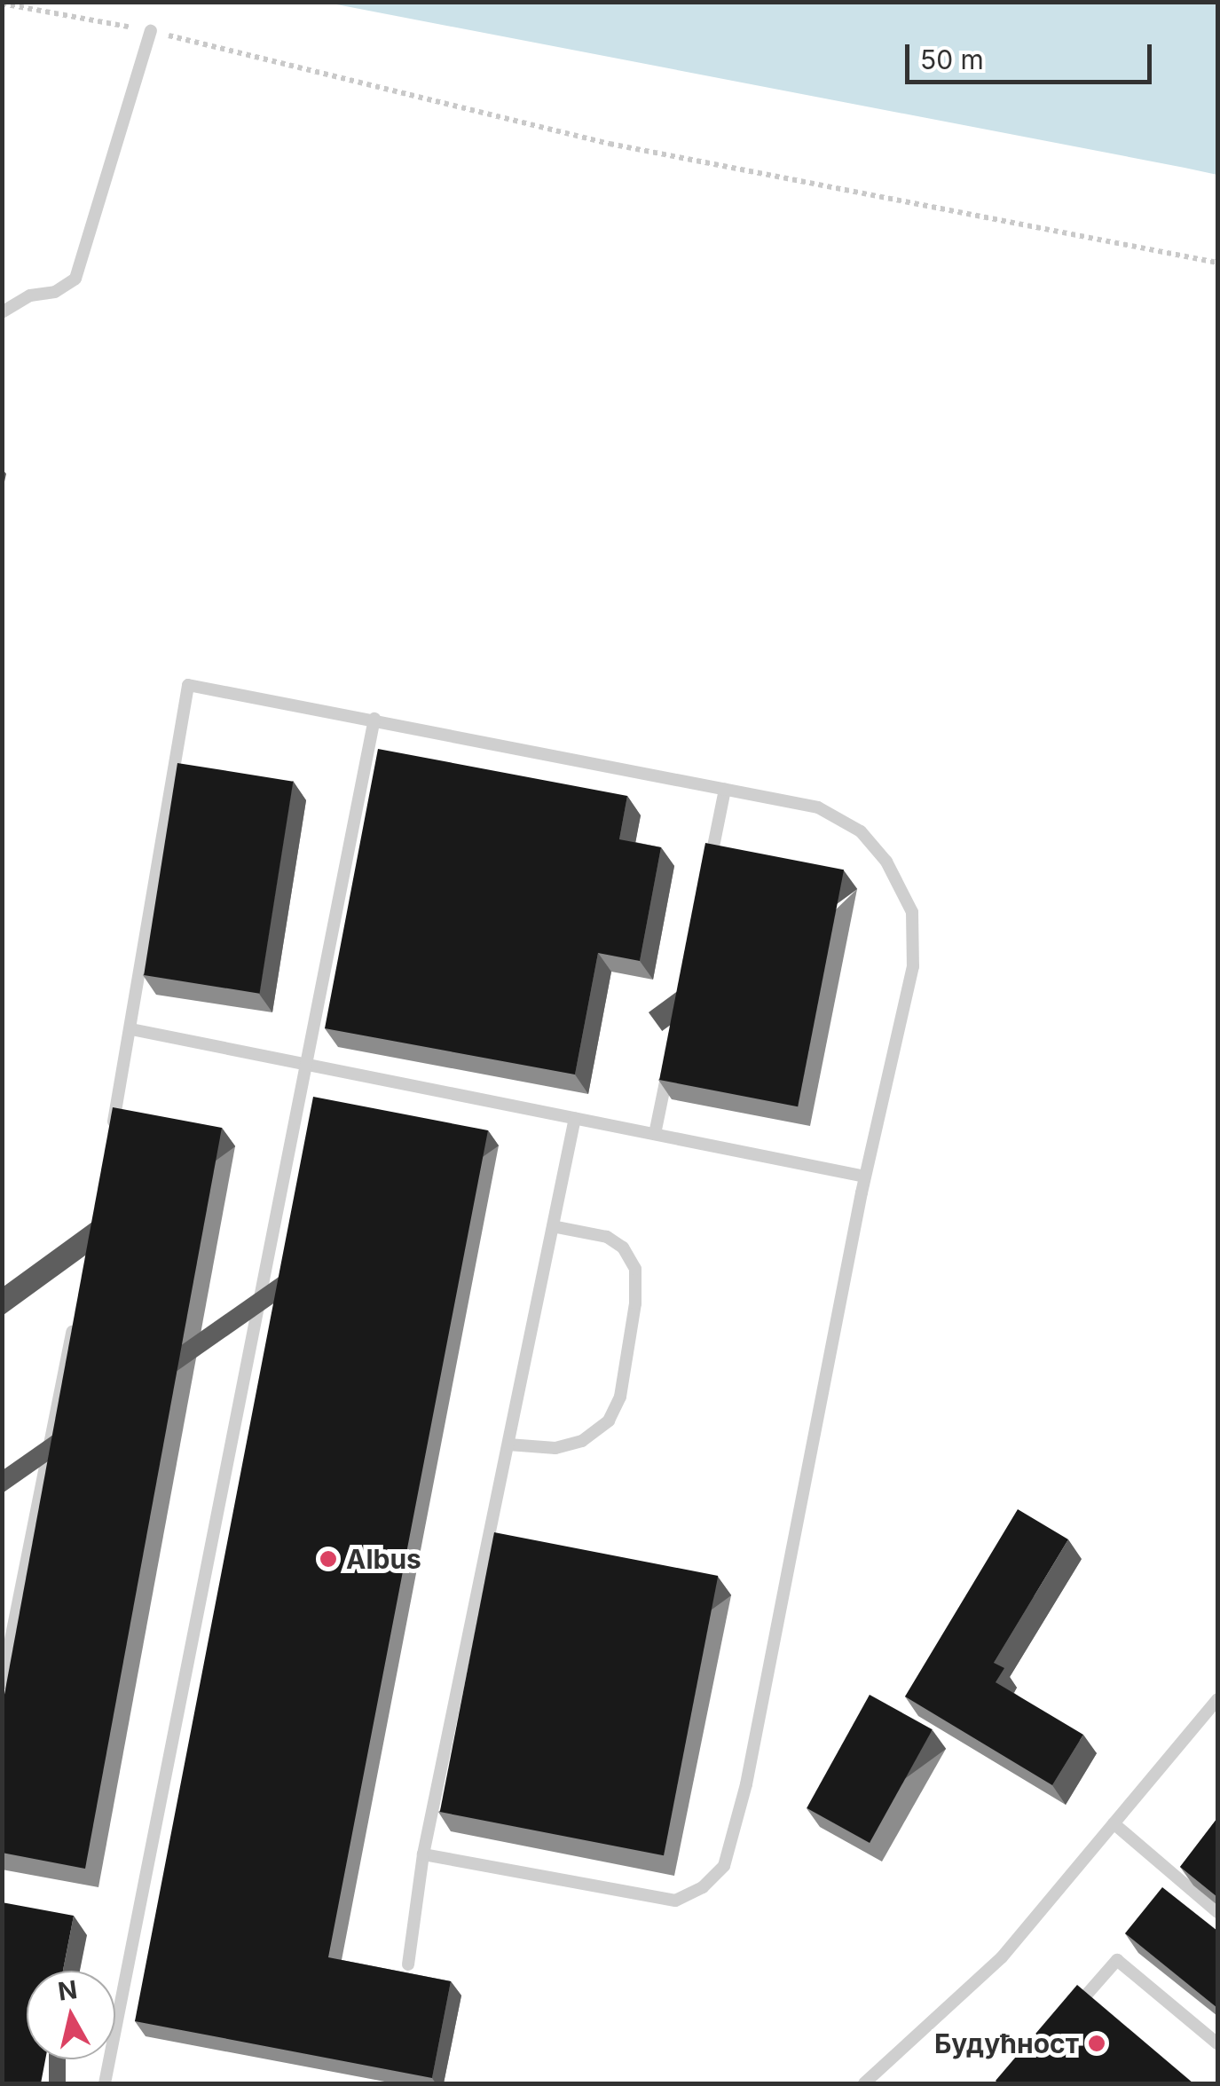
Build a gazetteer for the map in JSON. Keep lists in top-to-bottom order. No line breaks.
{"places":["Albus","Будућност"],"scale_bar":"50 m","north":"top"}
